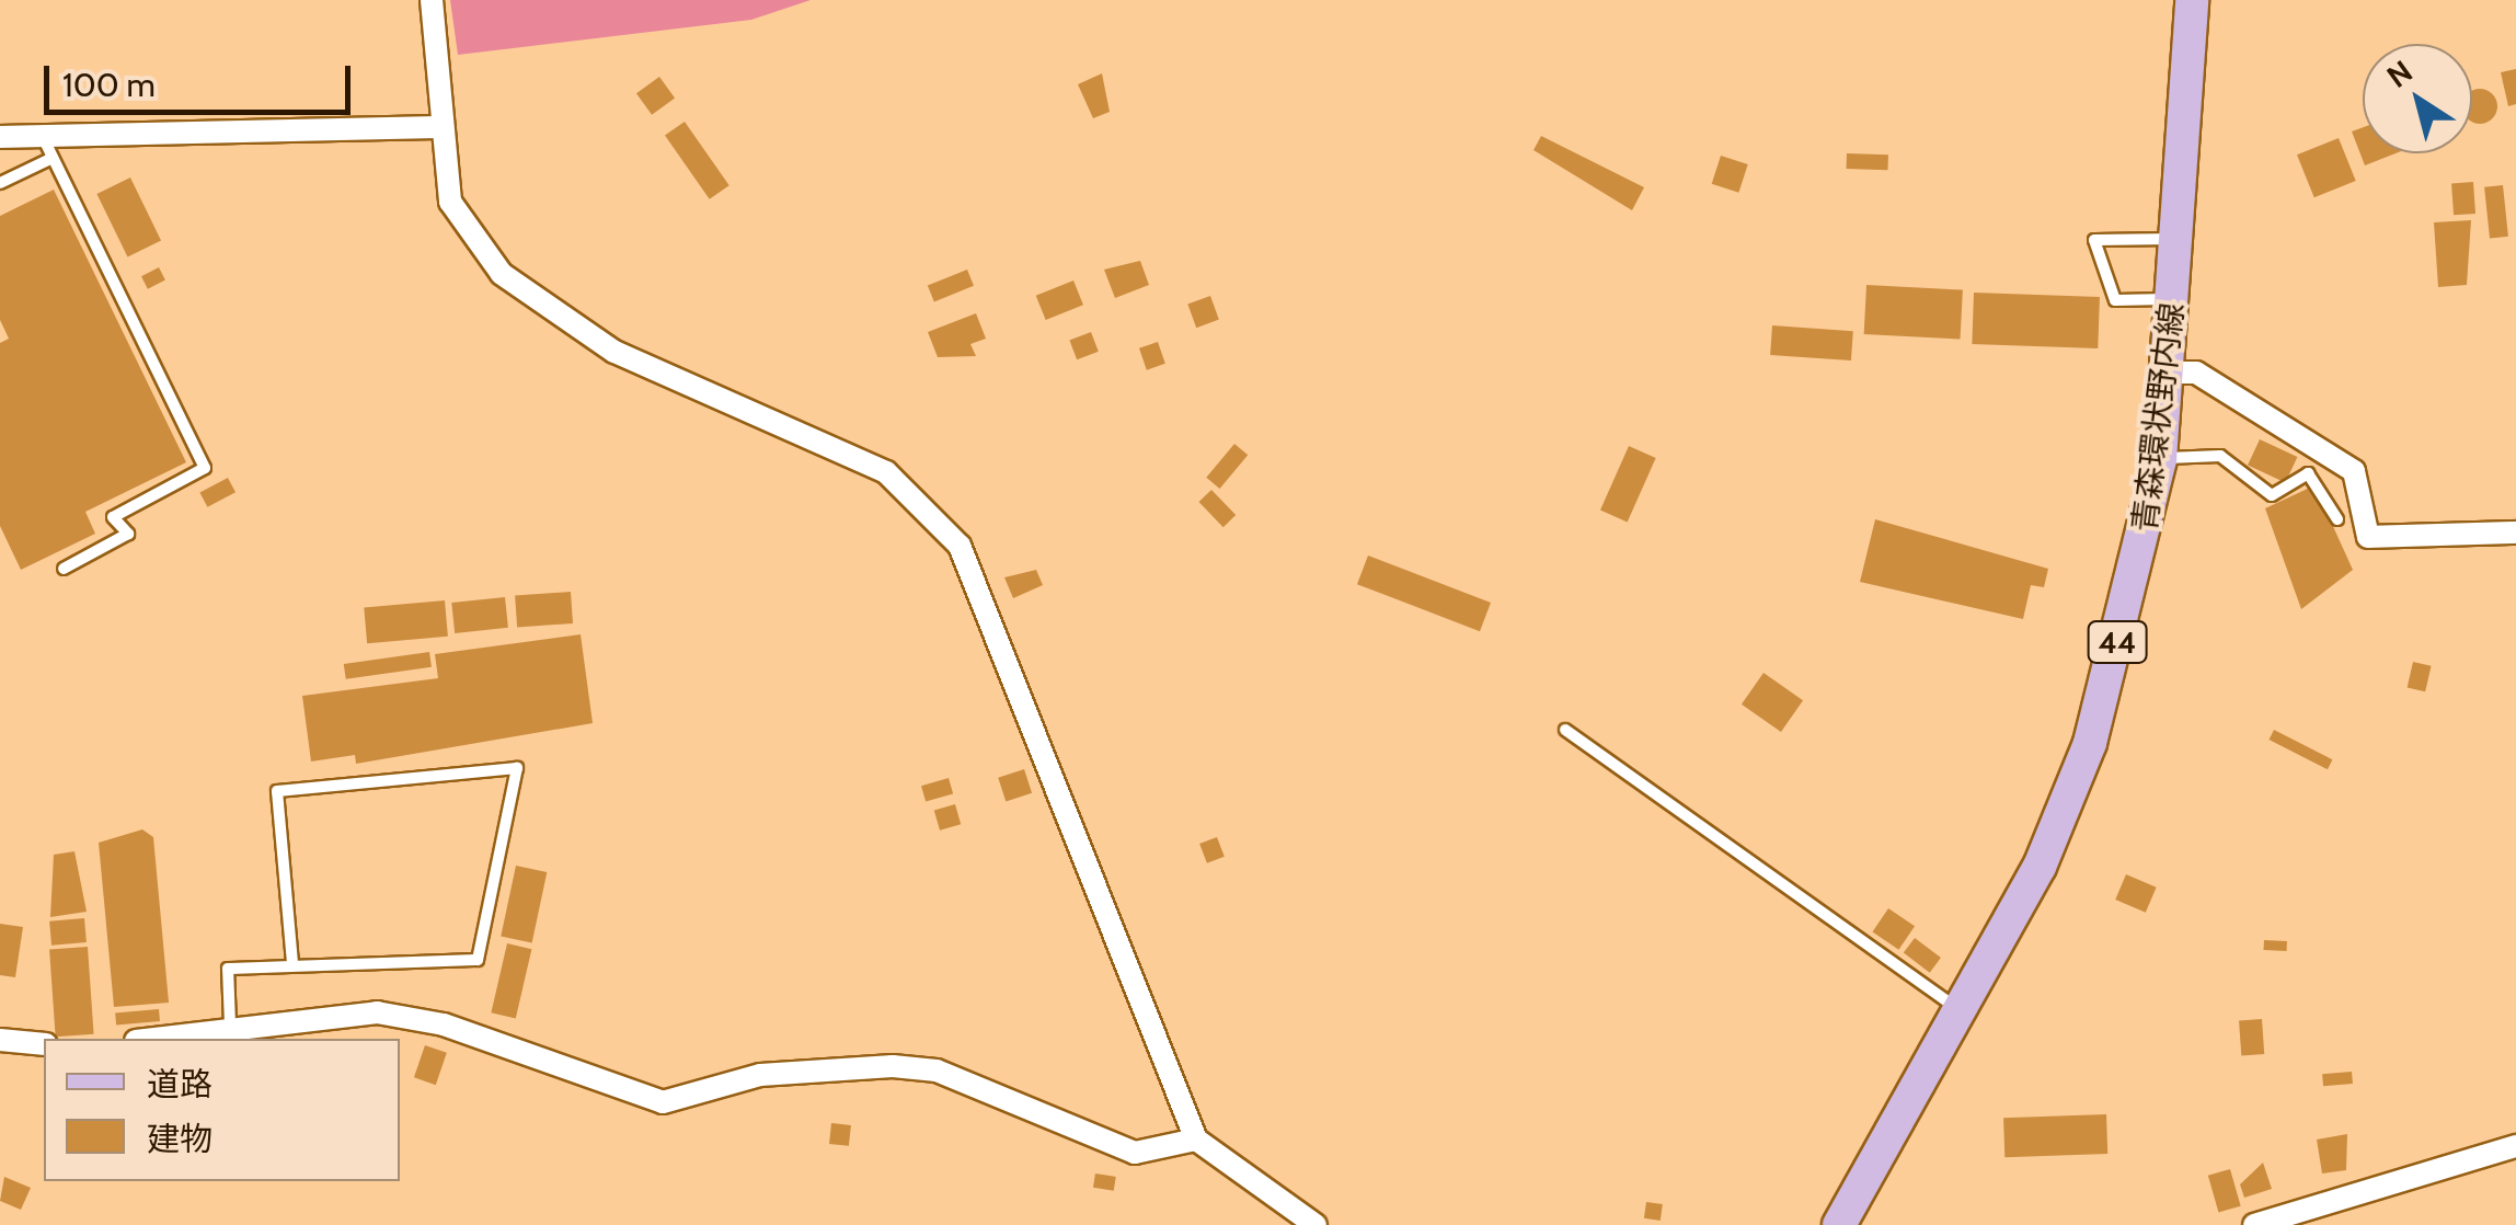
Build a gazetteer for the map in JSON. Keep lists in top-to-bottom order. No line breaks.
{"streets":{"main road":["青森環状野内線","44"]},"legend":["道路","建物"],"scale_bar":"100 m","north":"top left"}
